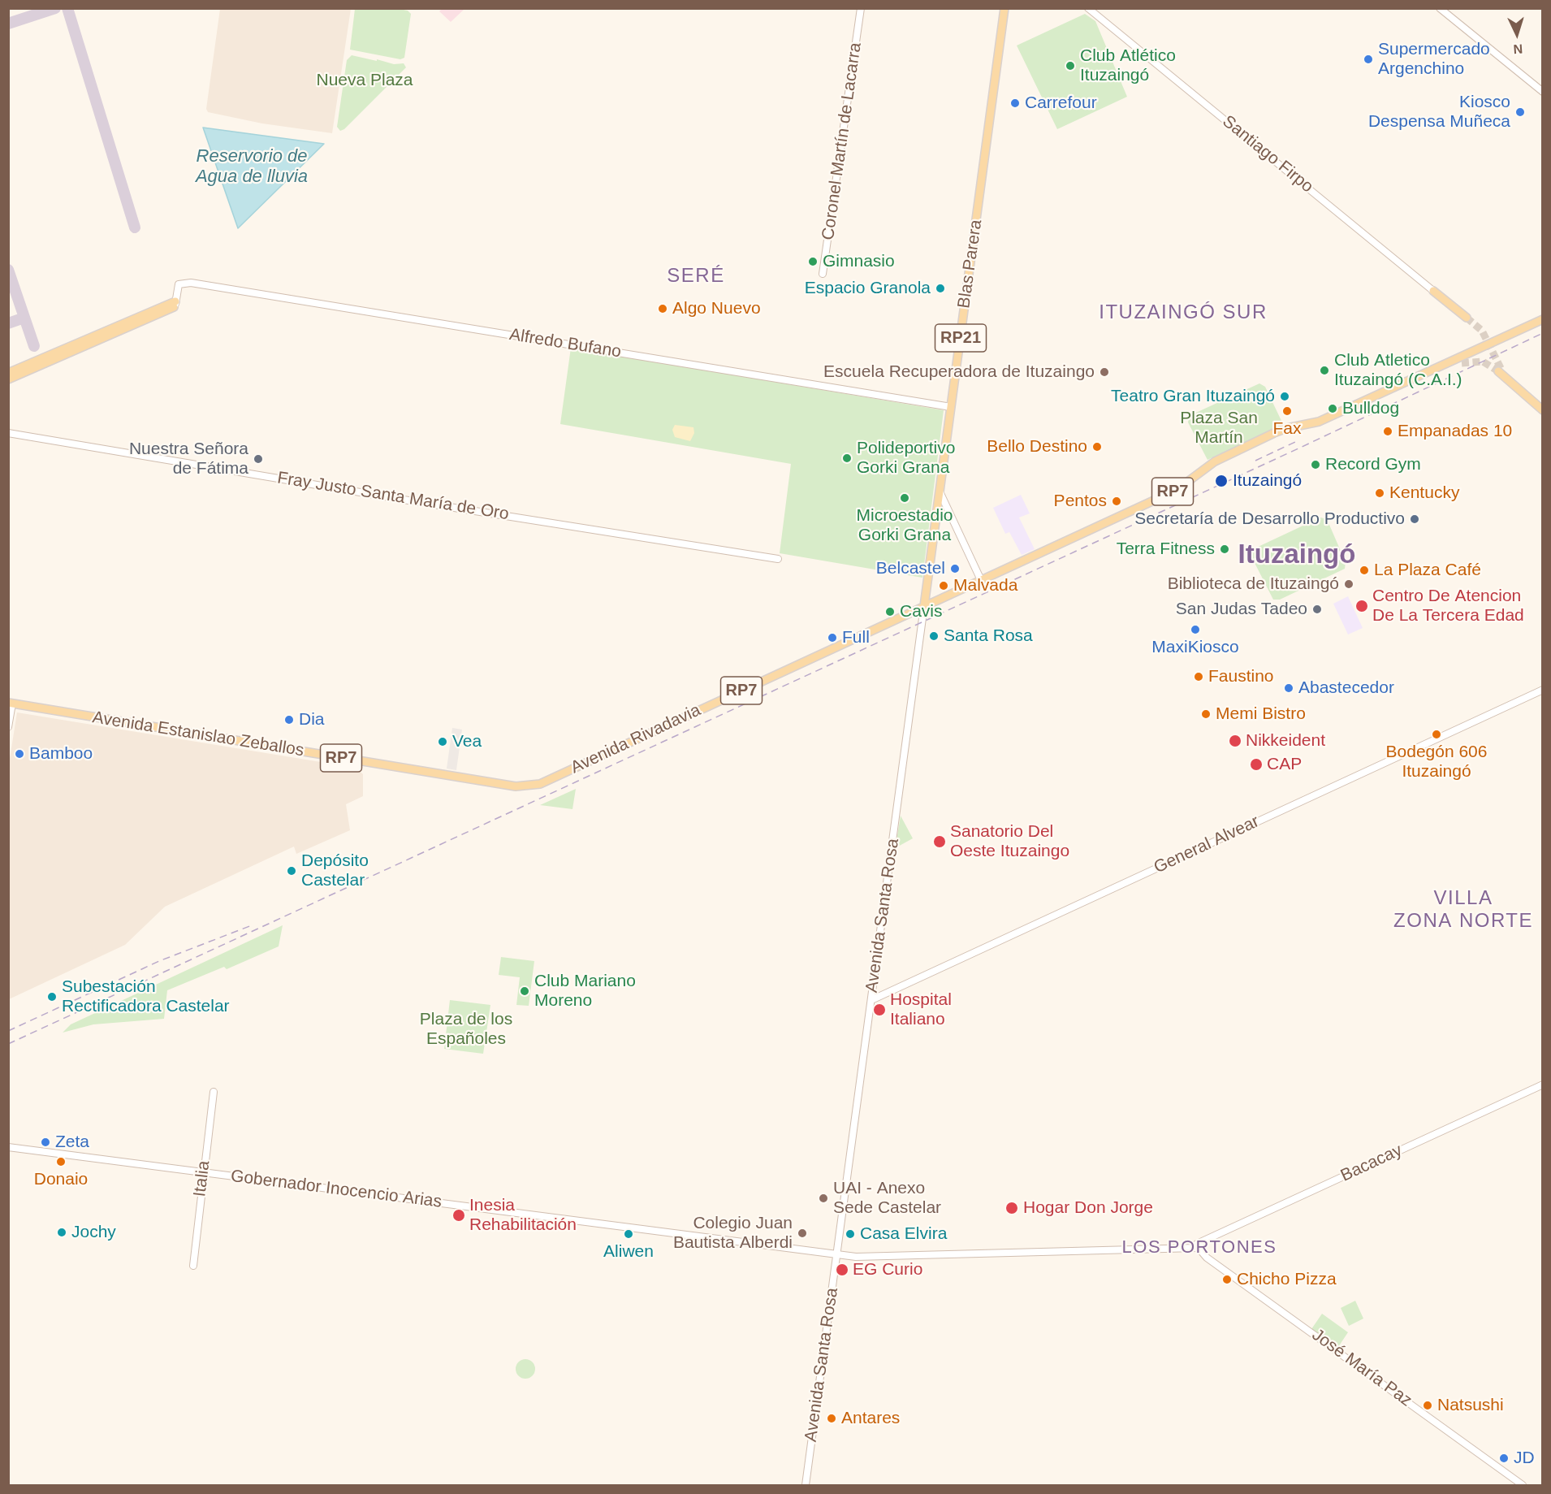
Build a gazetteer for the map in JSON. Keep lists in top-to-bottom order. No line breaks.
{"streets":{"main road":["Santiago Firpo","Blas Parera","RP21","RP7","Avenida Estanislao Zeballos","Avenida Rivadavia"],"street":["Coronel Martín de Lacarra","Alfredo Bufano","Fray Justo Santa María de Oro","General Alvear","Avenida Santa Rosa","Bacacay","Italia","Gobernador Inocencio Arias","José María Paz"]},"crossings":[["Blas Parera","Alfredo Bufano"],["Blas Parera","RP7"],["Blas Parera","Avenida Rivadavia"],["Blas Parera","Avenida Santa Rosa"],["RP7","Avenida Rivadavia"],["RP7","Avenida Santa Rosa"],["Avenida Estanislao Zeballos","Avenida Rivadavia"],["Avenida Rivadavia","Avenida Santa Rosa"],["General Alvear","Avenida Santa Rosa"],["Avenida Santa Rosa","Gobernador Inocencio Arias"],["Bacacay","José María Paz"],["Italia","Gobernador Inocencio Arias"]],"districts":["SERÉ","ITUZAINGÓ SUR","Ituzaingó","VILLA ZONA NORTE","LOS PORTONES"],"water":["Reservorio de Agua de lluvia"],"parks":["Nueva Plaza","Plaza San Martín","Plaza de los Españoles"],"places":["Supermercado Argenchino","Club Atlético Ituzaingó","Carrefour","Kiosco Despensa Muñeca","Gimnasio","Espacio Granola","Algo Nuevo","Club Atletico Ituzaingó (C.A.I.)","Escuela Recuperadora de Ituzaingo","Teatro Gran Ituzaingó","Bulldog","Fax","Empanadas 10","Bello Destino","Polideportivo Gorki Grana","Nuestra Señora de Fátima","Record Gym","Ituzaingó","Kentucky","Microestadio Gorki Grana","Pentos","Secretaría de Desarrollo Productivo","Terra Fitness","Belcastel","La Plaza Café","Biblioteca de Ituzaingó","Malvada","Centro De Atencion De La Tercera Edad","San Judas Tadeo","Cavis","MaxiKiosco","Santa Rosa","Full","Faustino","Abastecedor","Memi Bistro","Dia","Bodegón 606 Ituzaingó","Nikkeident","Vea","Bamboo","CAP","Sanatorio Del Oeste Ituzaingo","Depósito Castelar","Club Mariano Moreno","Subestación Rectificadora Castelar","Hospital Italiano","Zeta","Donaio","UAI - Anexo Sede Castelar","Hogar Don Jorge","Inesia Rehabilitación","Jochy","Colegio Juan Bautista Alberdi","Aliwen","Casa Elvira","EG Curio","Chicho Pizza","Natsushi","Antares","JD"],"north":"bottom"}
